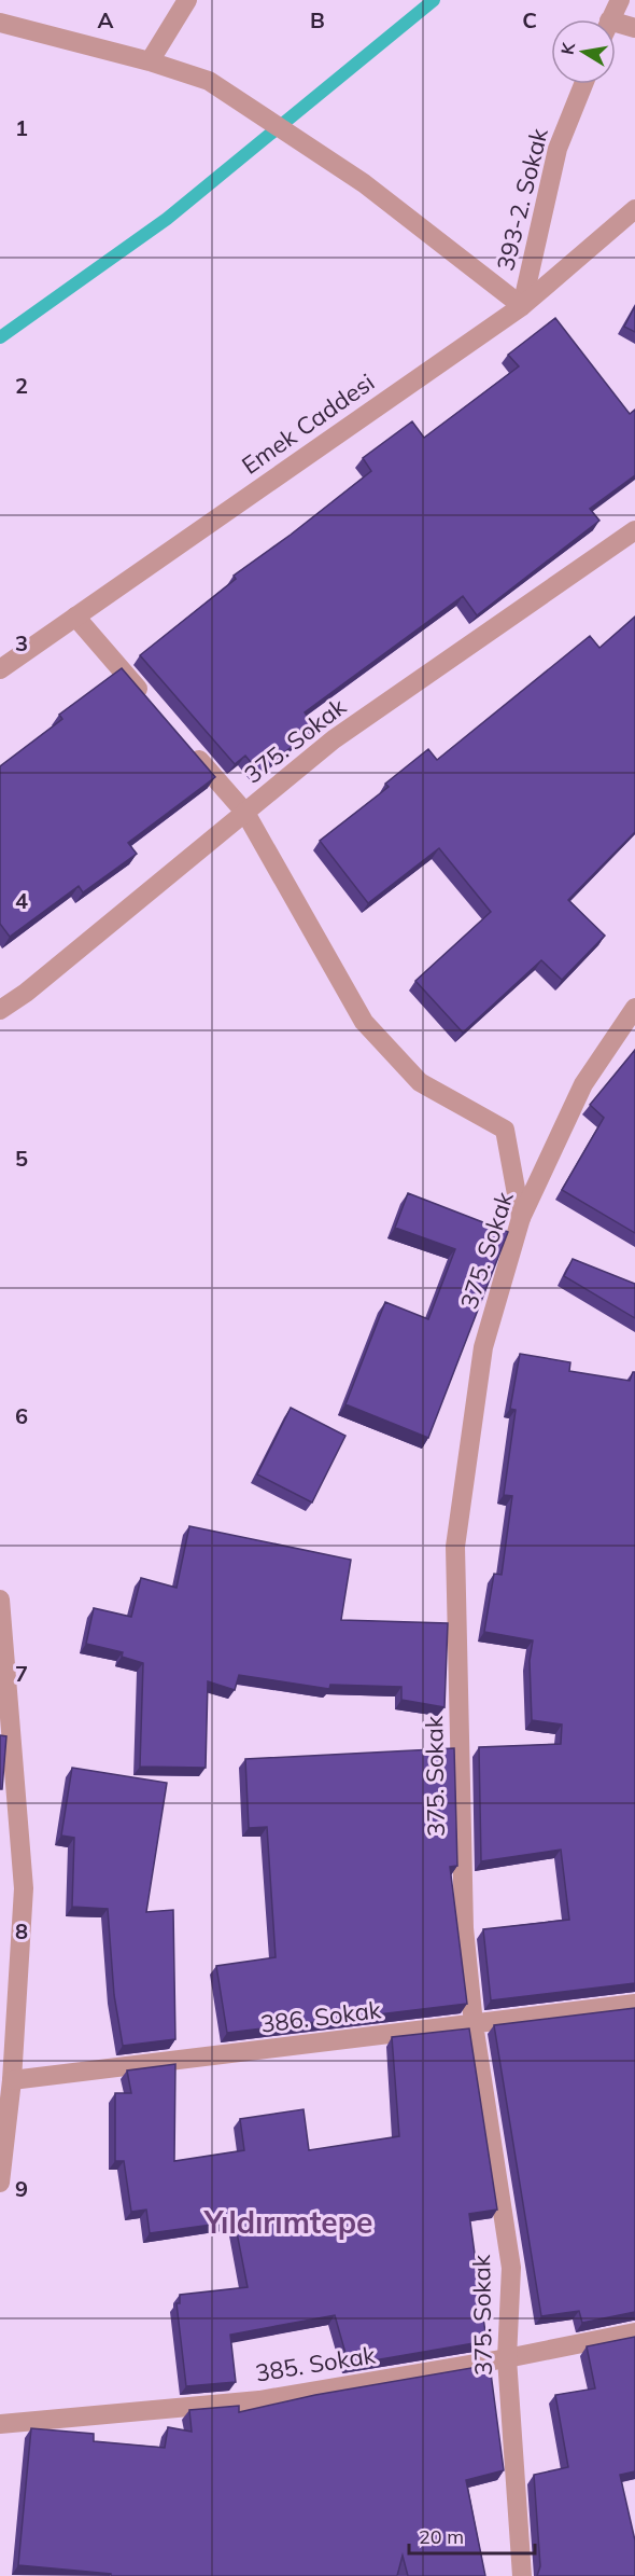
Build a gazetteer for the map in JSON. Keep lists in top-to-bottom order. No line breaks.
{"streets":{"street":["393-2. Sokak","Emek Caddesi","375. Sokak","386. Sokak","385. Sokak"]},"crossings":[["393-2. Sokak","Emek Caddesi"],["375. Sokak","386. Sokak"],["375. Sokak","385. Sokak"]],"districts":["Yıldırımtepe"],"scale_bar":"20 m","north":"left","grid":{"columns":["A","B","C"],"rows":["1","2","3","4","5","6","7","8","9"]}}
